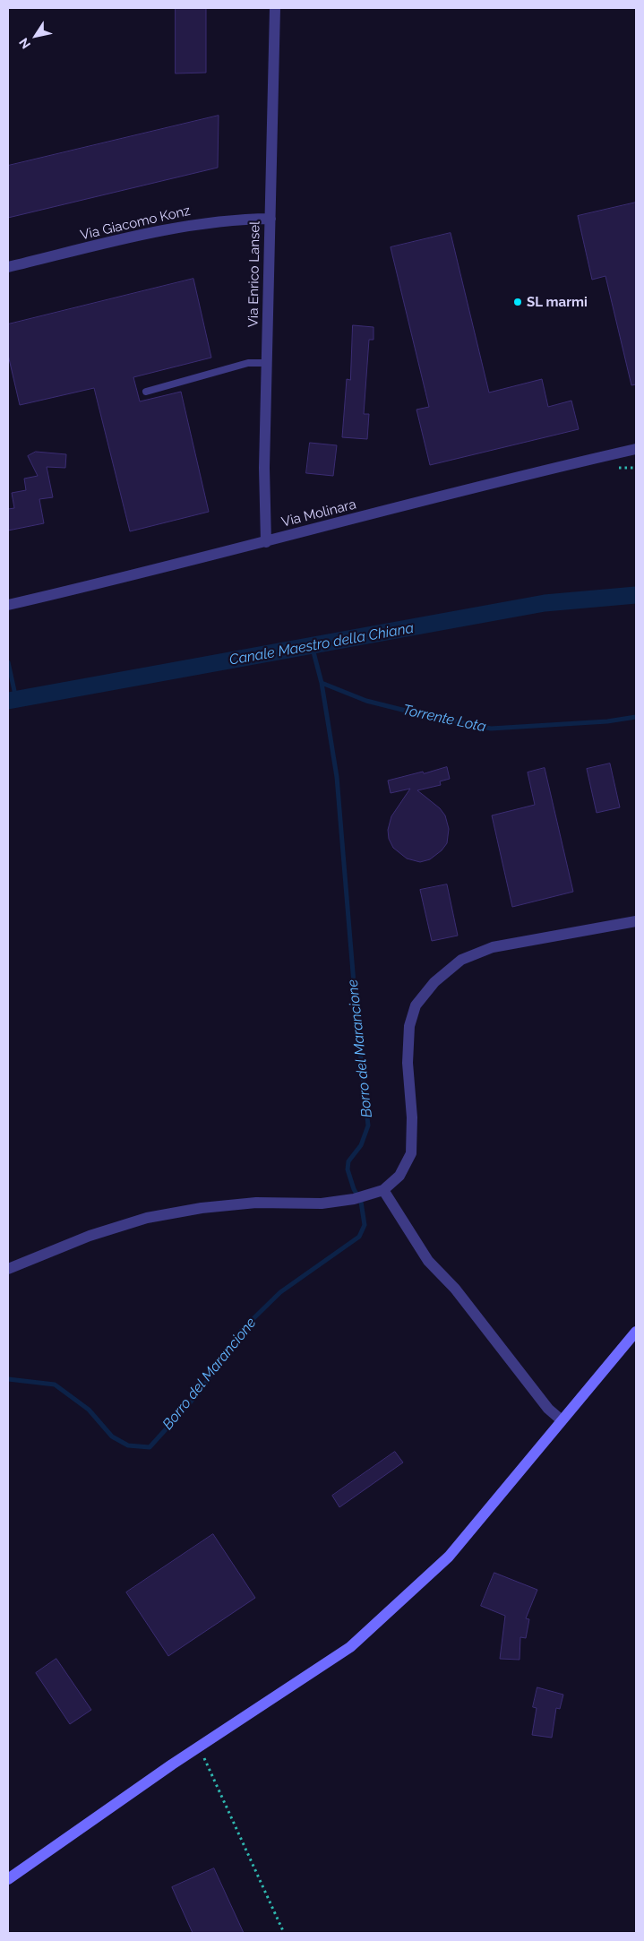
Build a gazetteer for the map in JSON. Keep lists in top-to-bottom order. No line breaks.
{"streets":{"street":["Via Giacomo Konz","Via Enrico Lansel","Via Molinara"]},"crossings":[["Via Giacomo Konz","Via Enrico Lansel"],["Via Enrico Lansel","Via Molinara"]],"water":["Canale Maestro della Chiana","Torrente Lota","Borro del Marancione"],"places":["SL marmi"],"north":"bottom left"}
